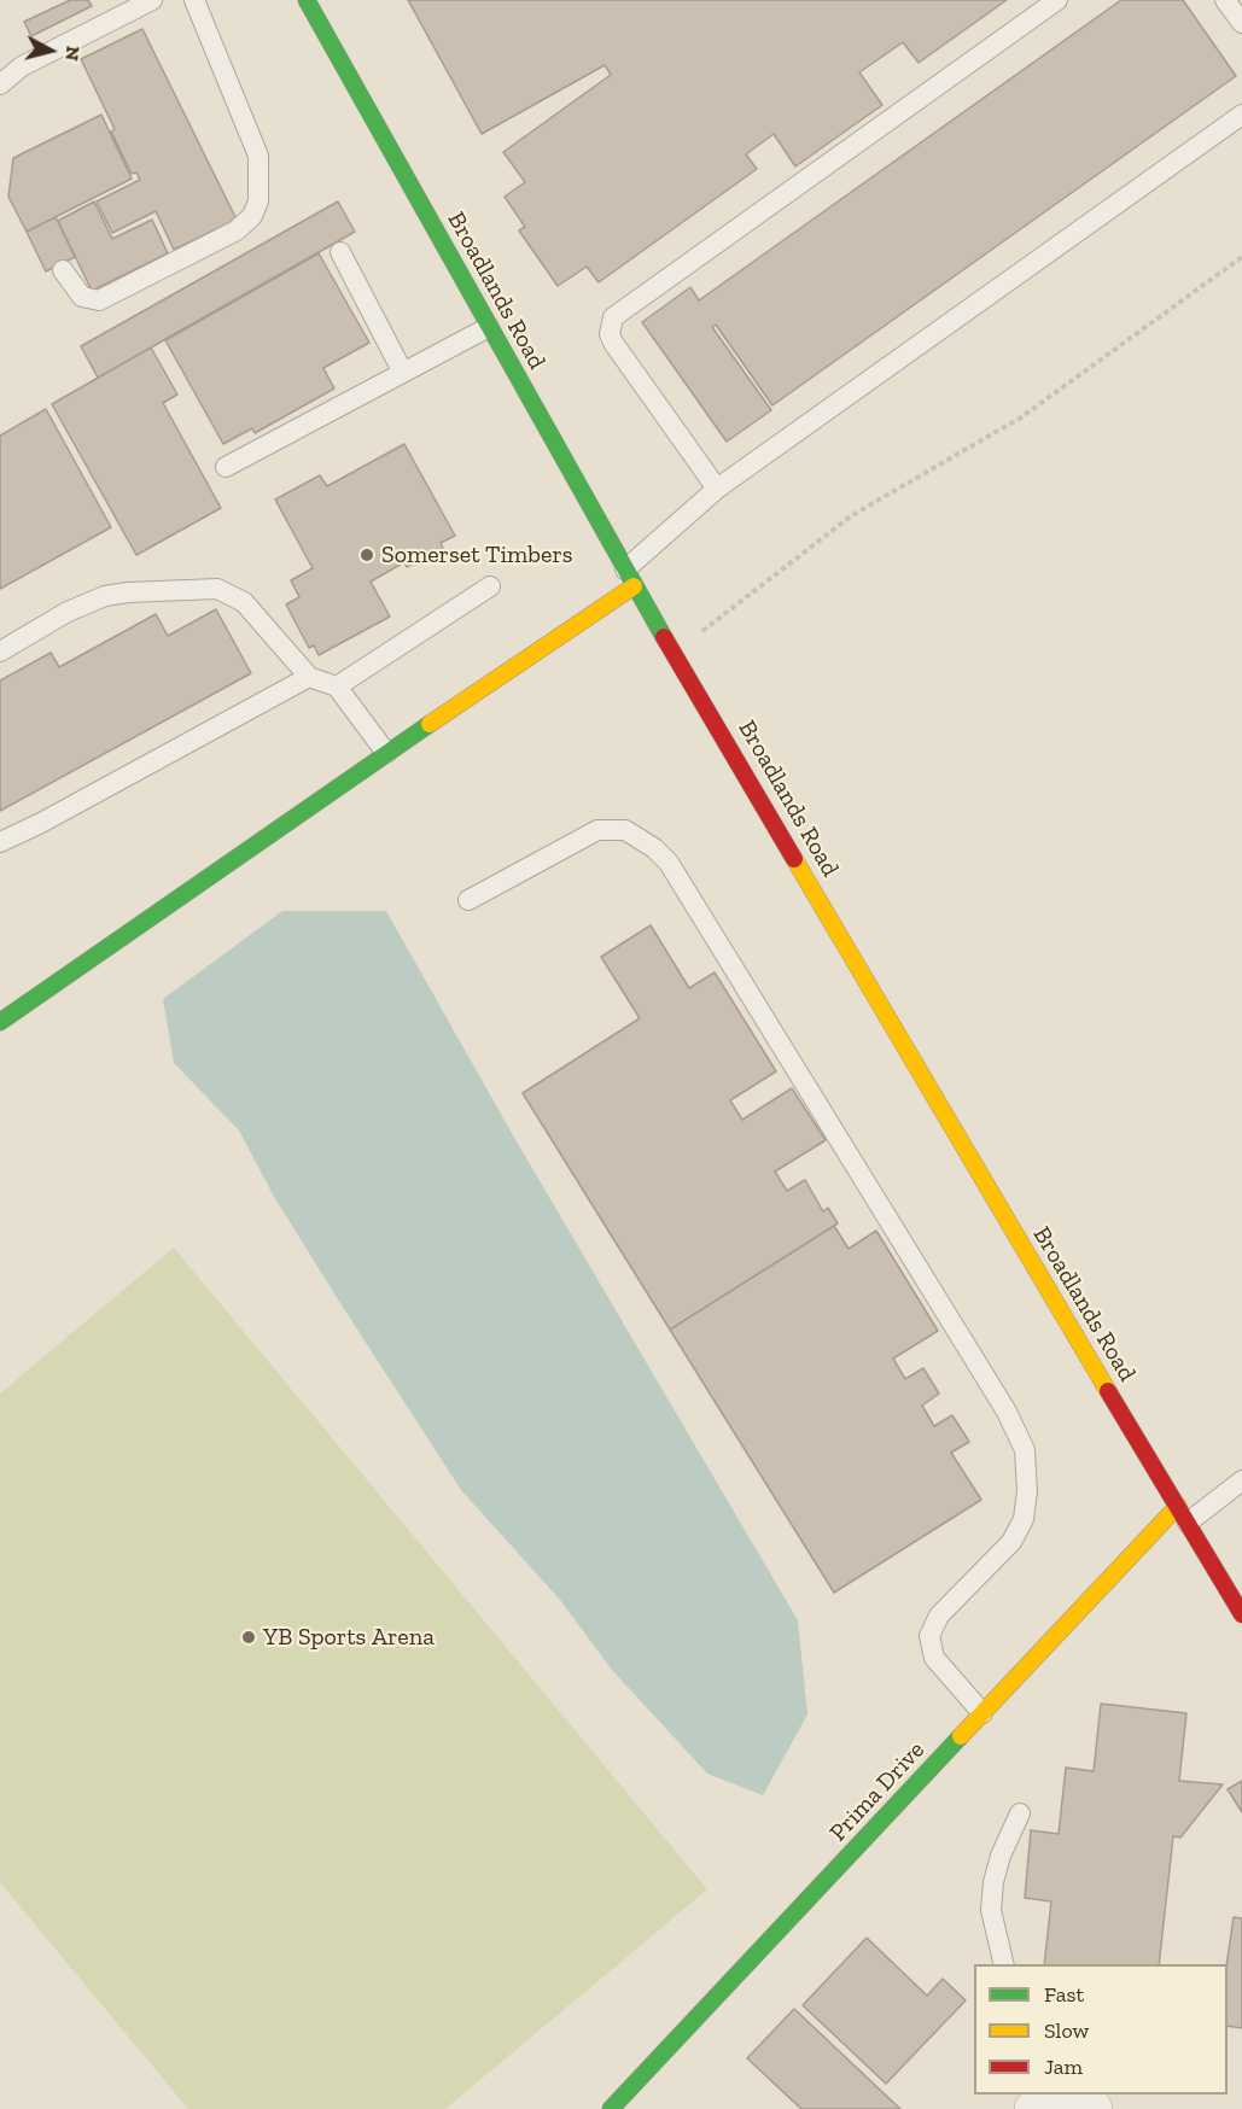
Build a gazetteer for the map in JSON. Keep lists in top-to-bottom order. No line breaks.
{"streets":{"main road":["Broadlands Road","Prima Drive"]},"crossings":[["Broadlands Road","Prima Drive"]],"places":["Somerset Timbers","YB Sports Arena"],"legend":["Fast","Slow","Jam"],"north":"right"}
